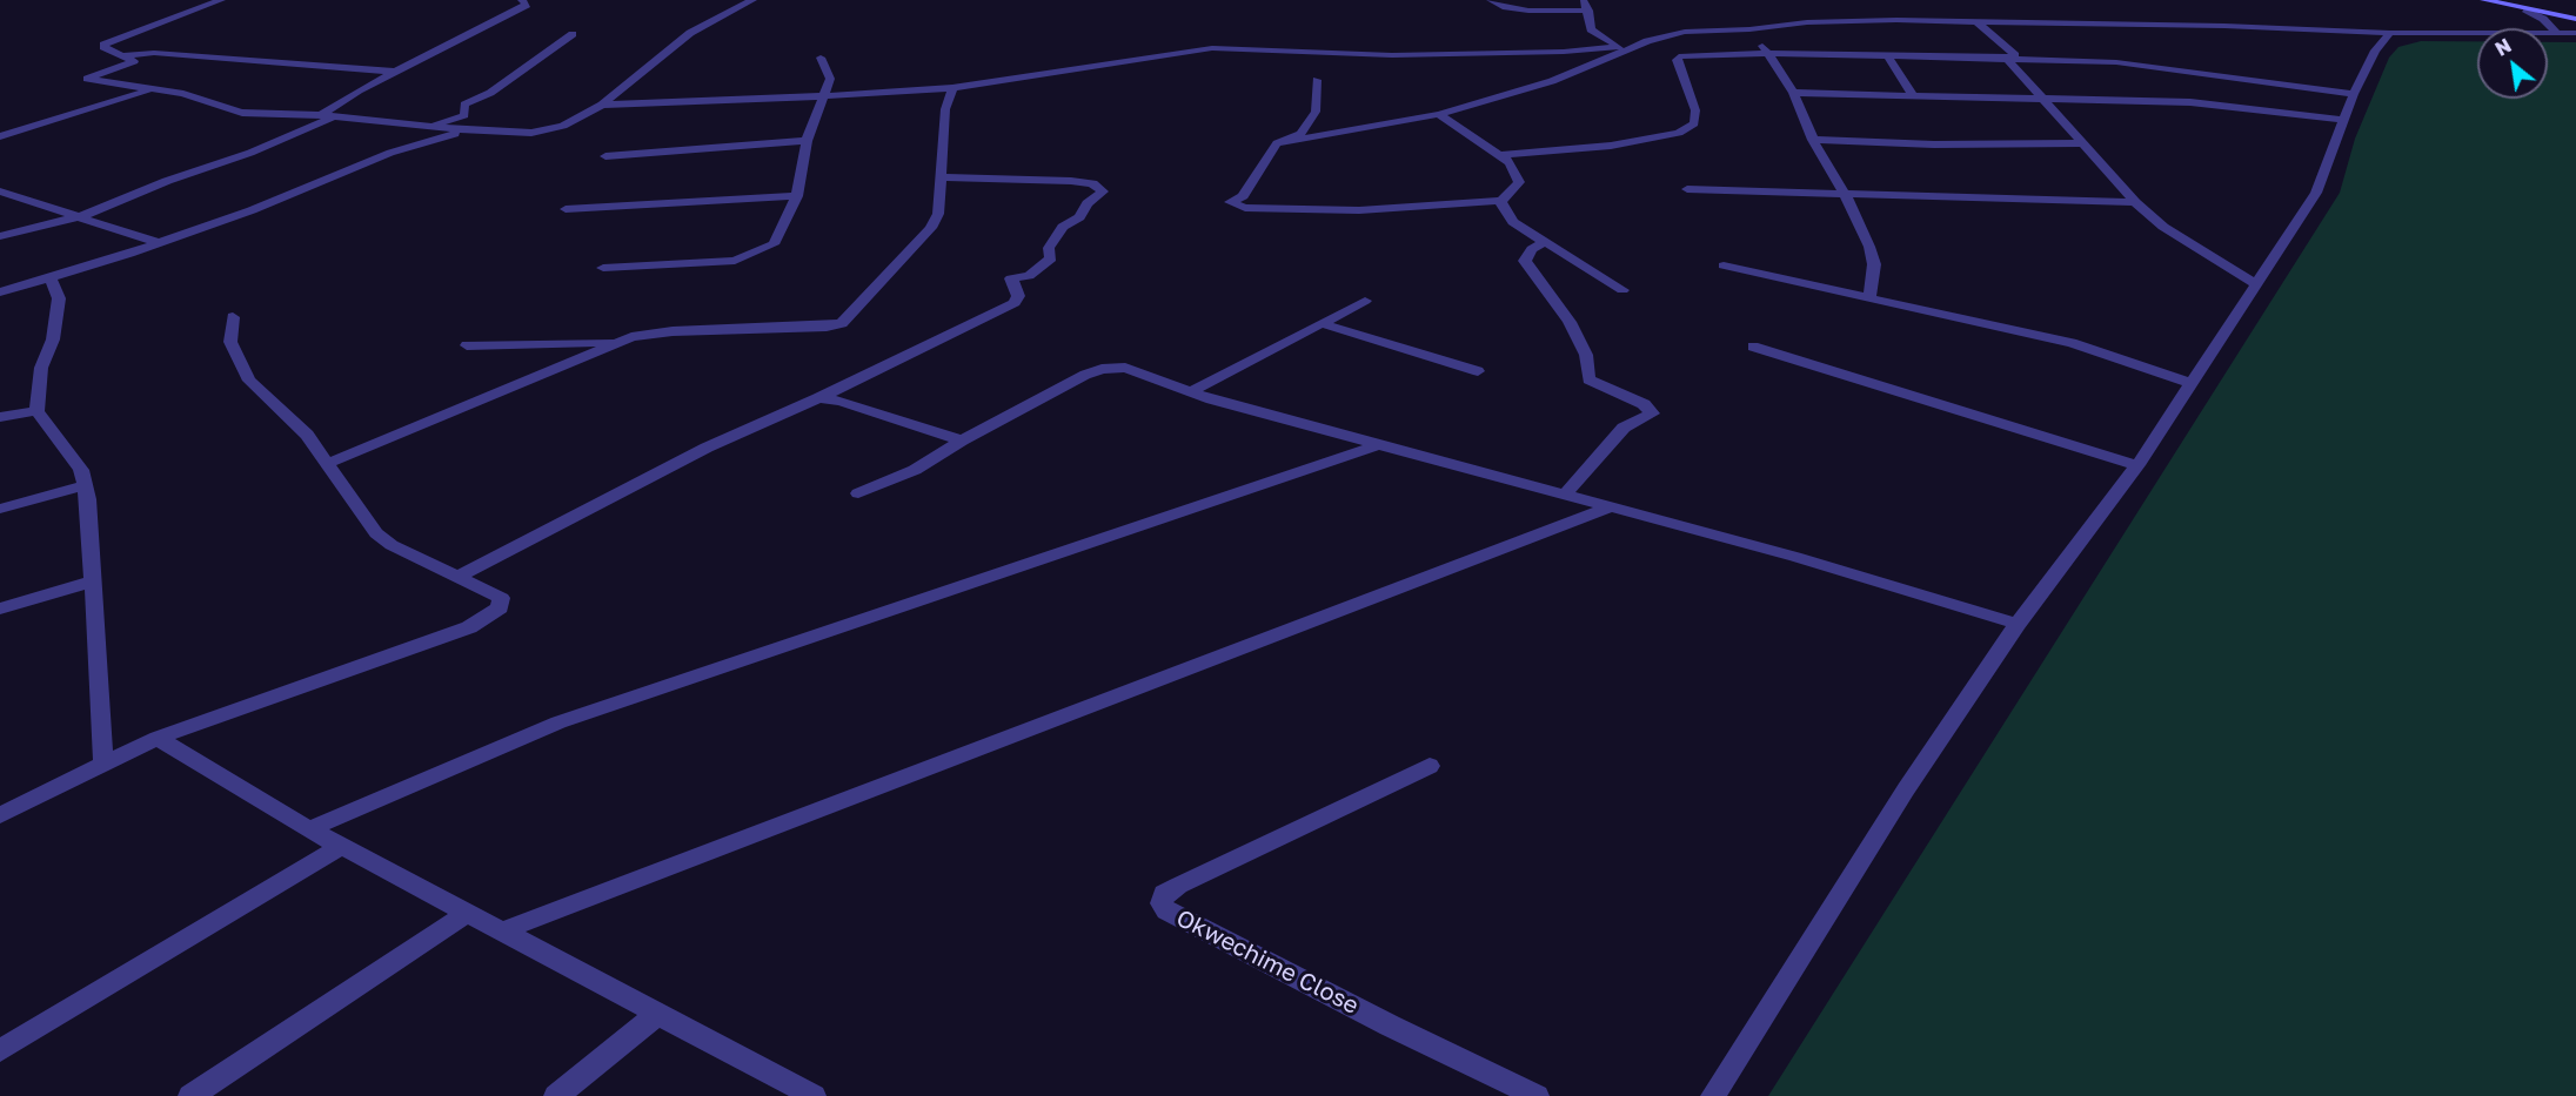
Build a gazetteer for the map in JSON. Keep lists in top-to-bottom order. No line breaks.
{"streets":{"street":["Okwechime Close"]},"north":"top left"}
